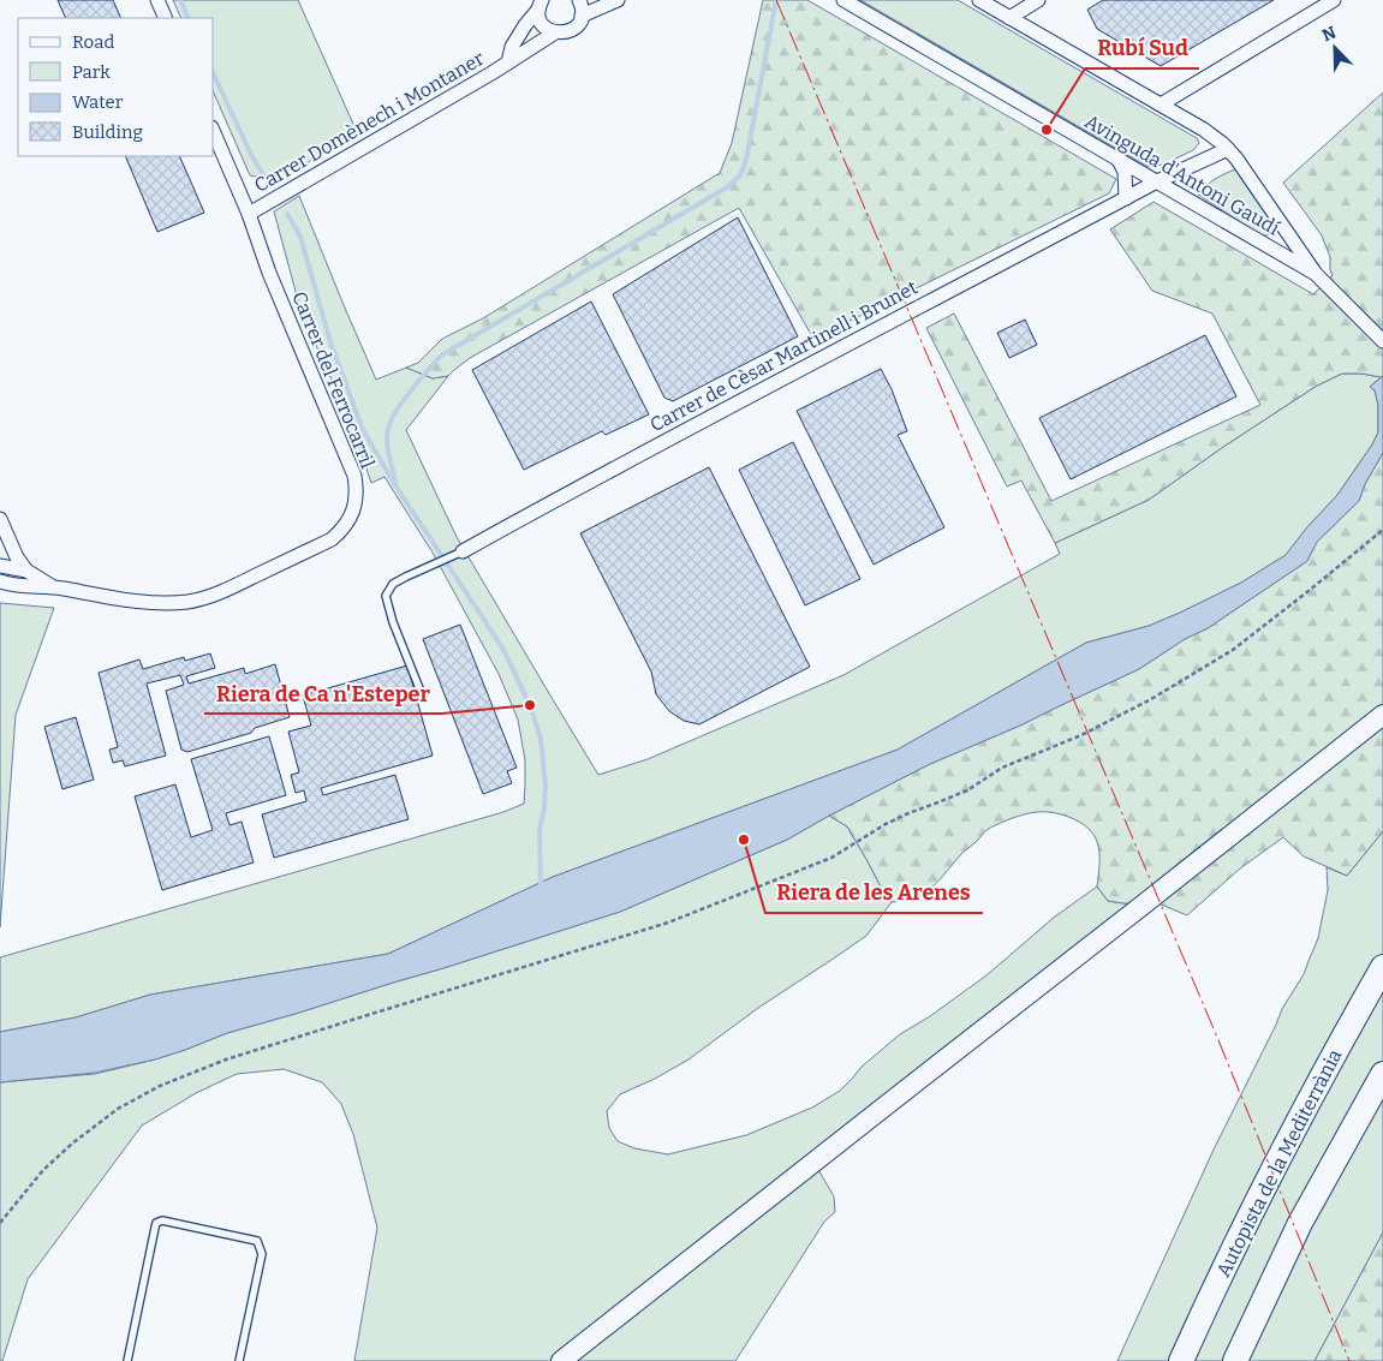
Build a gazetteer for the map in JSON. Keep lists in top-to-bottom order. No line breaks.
{"streets":{"highway":["Autopista de la Mediterrània"],"street":["Carrer Domènech i Montaner","Avinguda d'Antoni Gaudí","Carrer de Cèsar Martinell i Brunet","Carrer del Ferrocarril"]},"crossings":[["Carrer Domènech i Montaner","Carrer del Ferrocarril"],["Avinguda d'Antoni Gaudí","Carrer de Cèsar Martinell i Brunet"]],"places":["Rubí Sud","Riera de Ca n'Esteper","Riera de les Arenes"],"legend":["Road","Park","Water","Building"],"north":"top left"}
